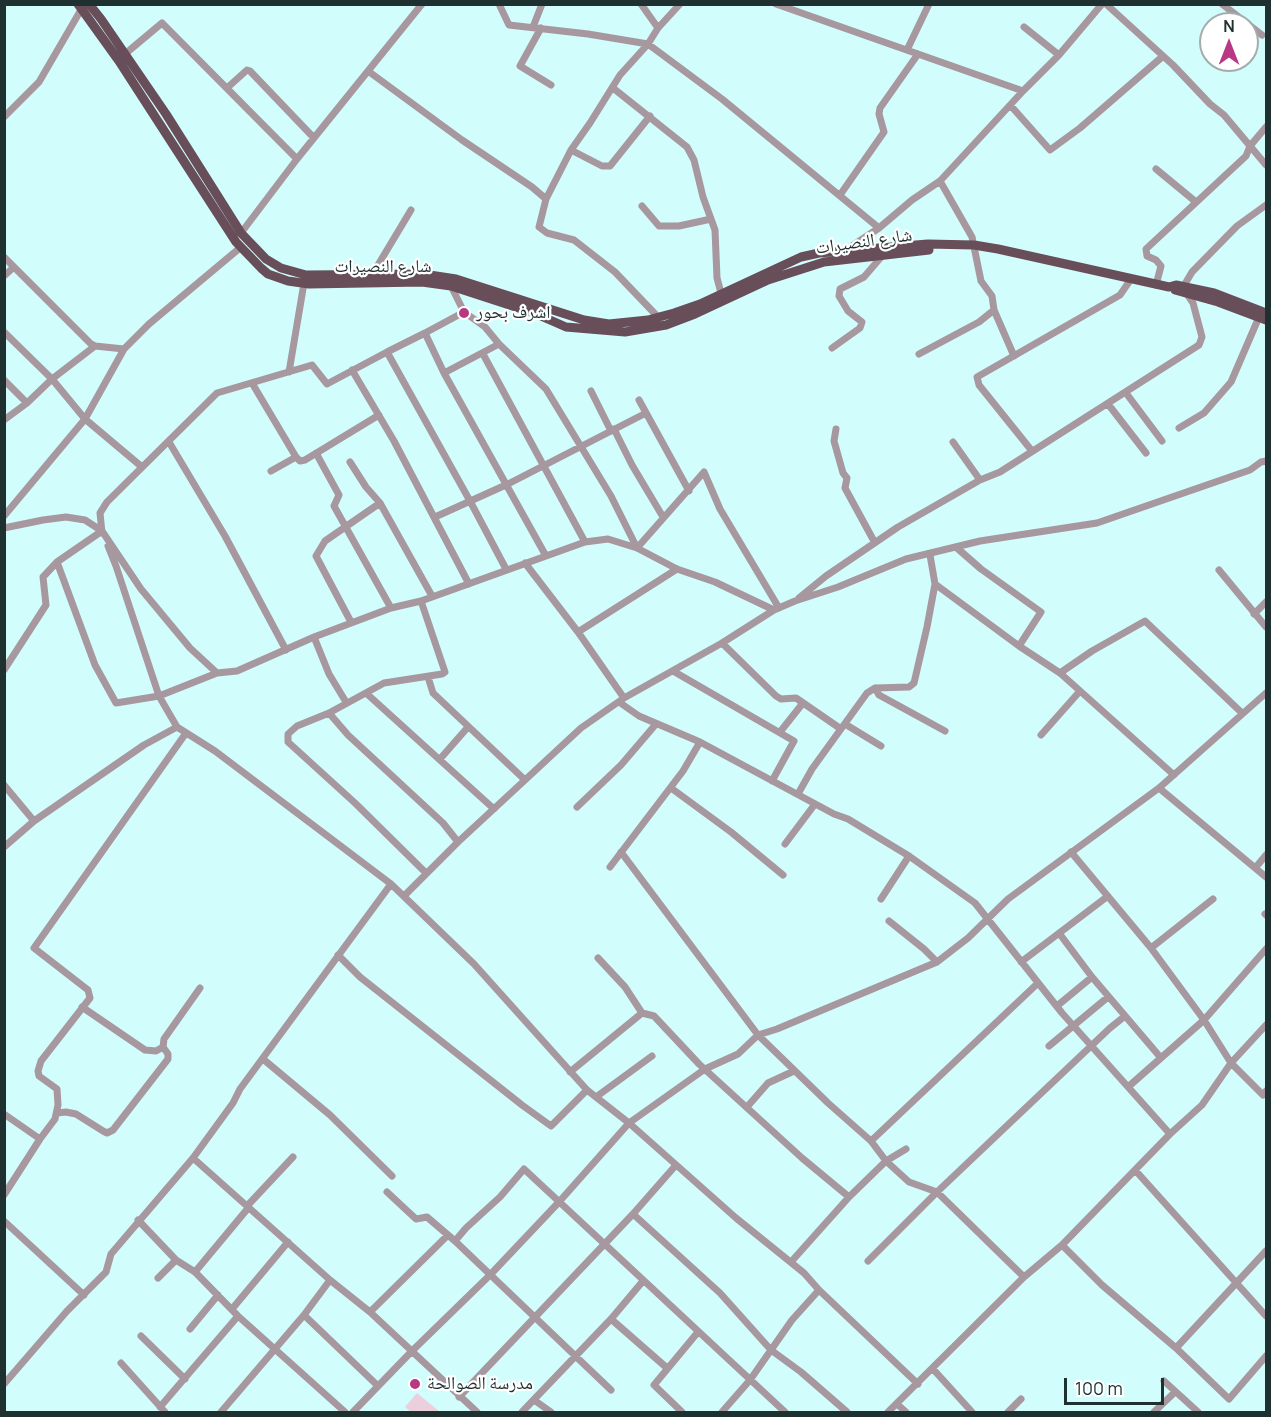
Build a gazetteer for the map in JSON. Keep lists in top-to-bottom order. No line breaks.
{"streets":{"main road":["شارع النصيرات"]},"places":["اشرف بحور","مدرسة الصوالحة"],"scale_bar":"100 m","north":"top"}
